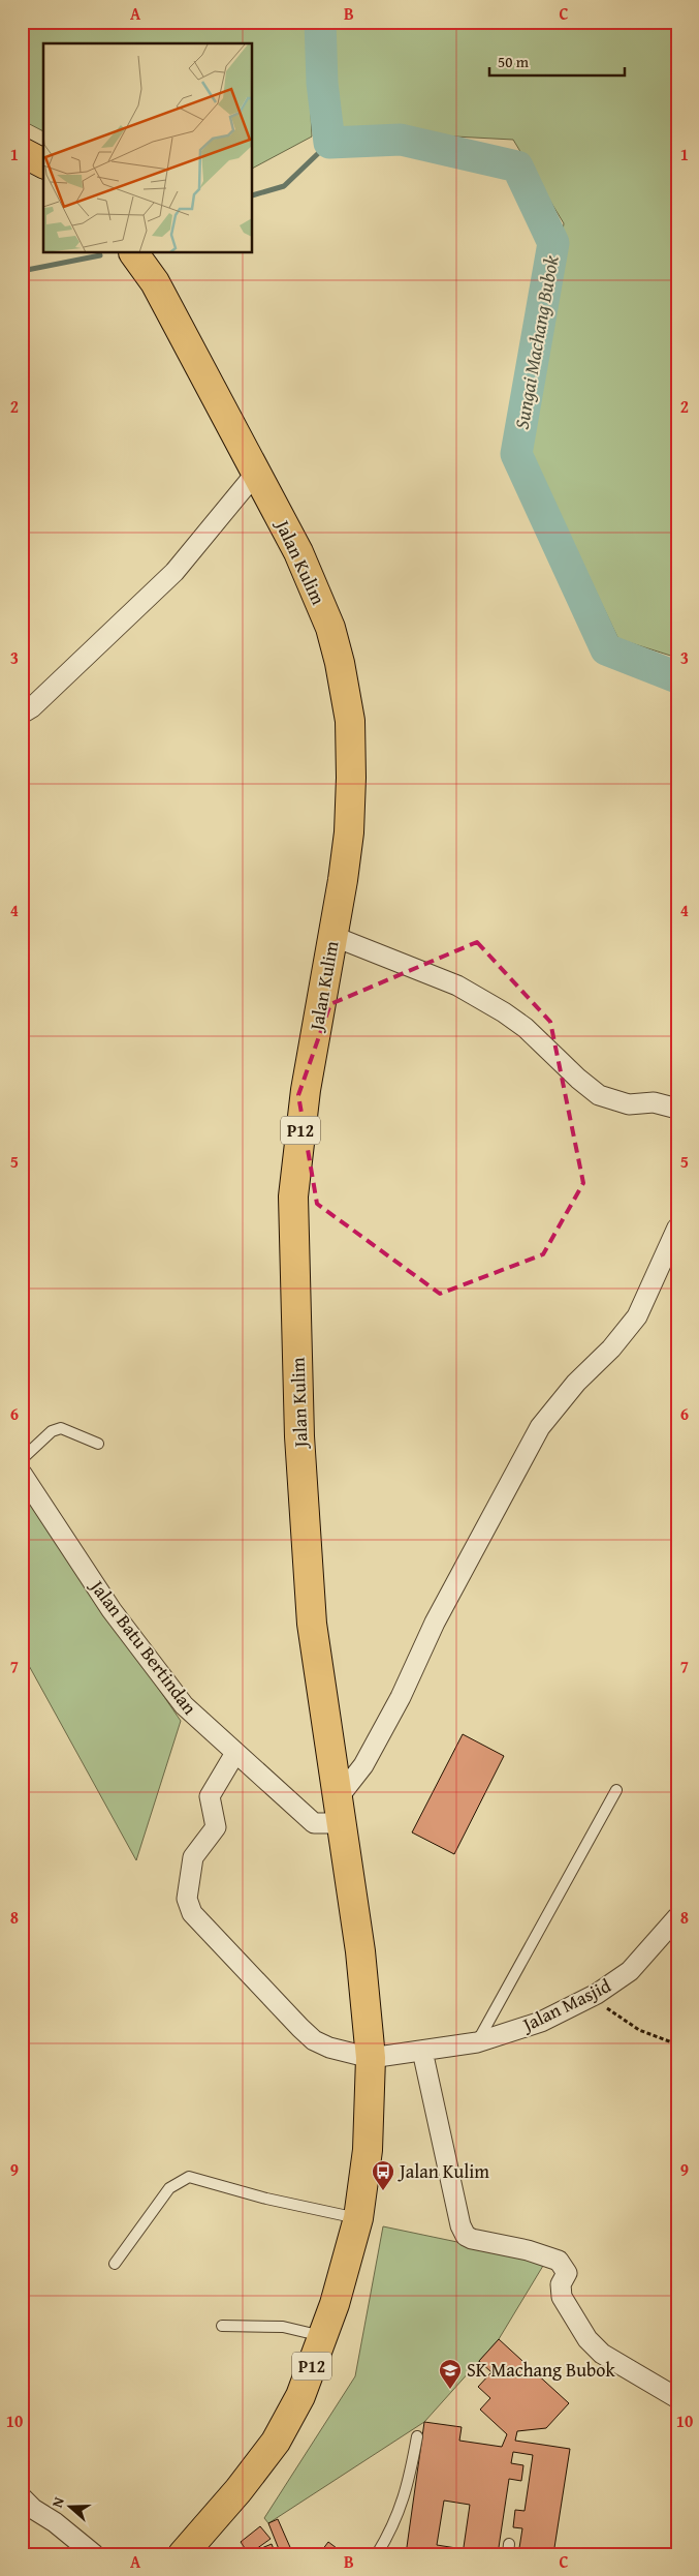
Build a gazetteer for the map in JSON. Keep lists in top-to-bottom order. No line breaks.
{"streets":{"main road":["Jalan Kulim","P12"],"street":["Jalan Batu Bertindan","Jalan Masjid"]},"crossings":[["Jalan Kulim","Jalan Batu Bertindan"],["Jalan Kulim","Jalan Masjid"]],"water":["Sungai Machang Bubok"],"places":{"bus stop":["Jalan Kulim"],"school or university":["SK Machang Bubok"]},"scale_bar":"50 m","north":"left","grid":{"columns":["A","B","C"],"rows":["1","2","3","4","5","6","7","8","9","10"]}}
